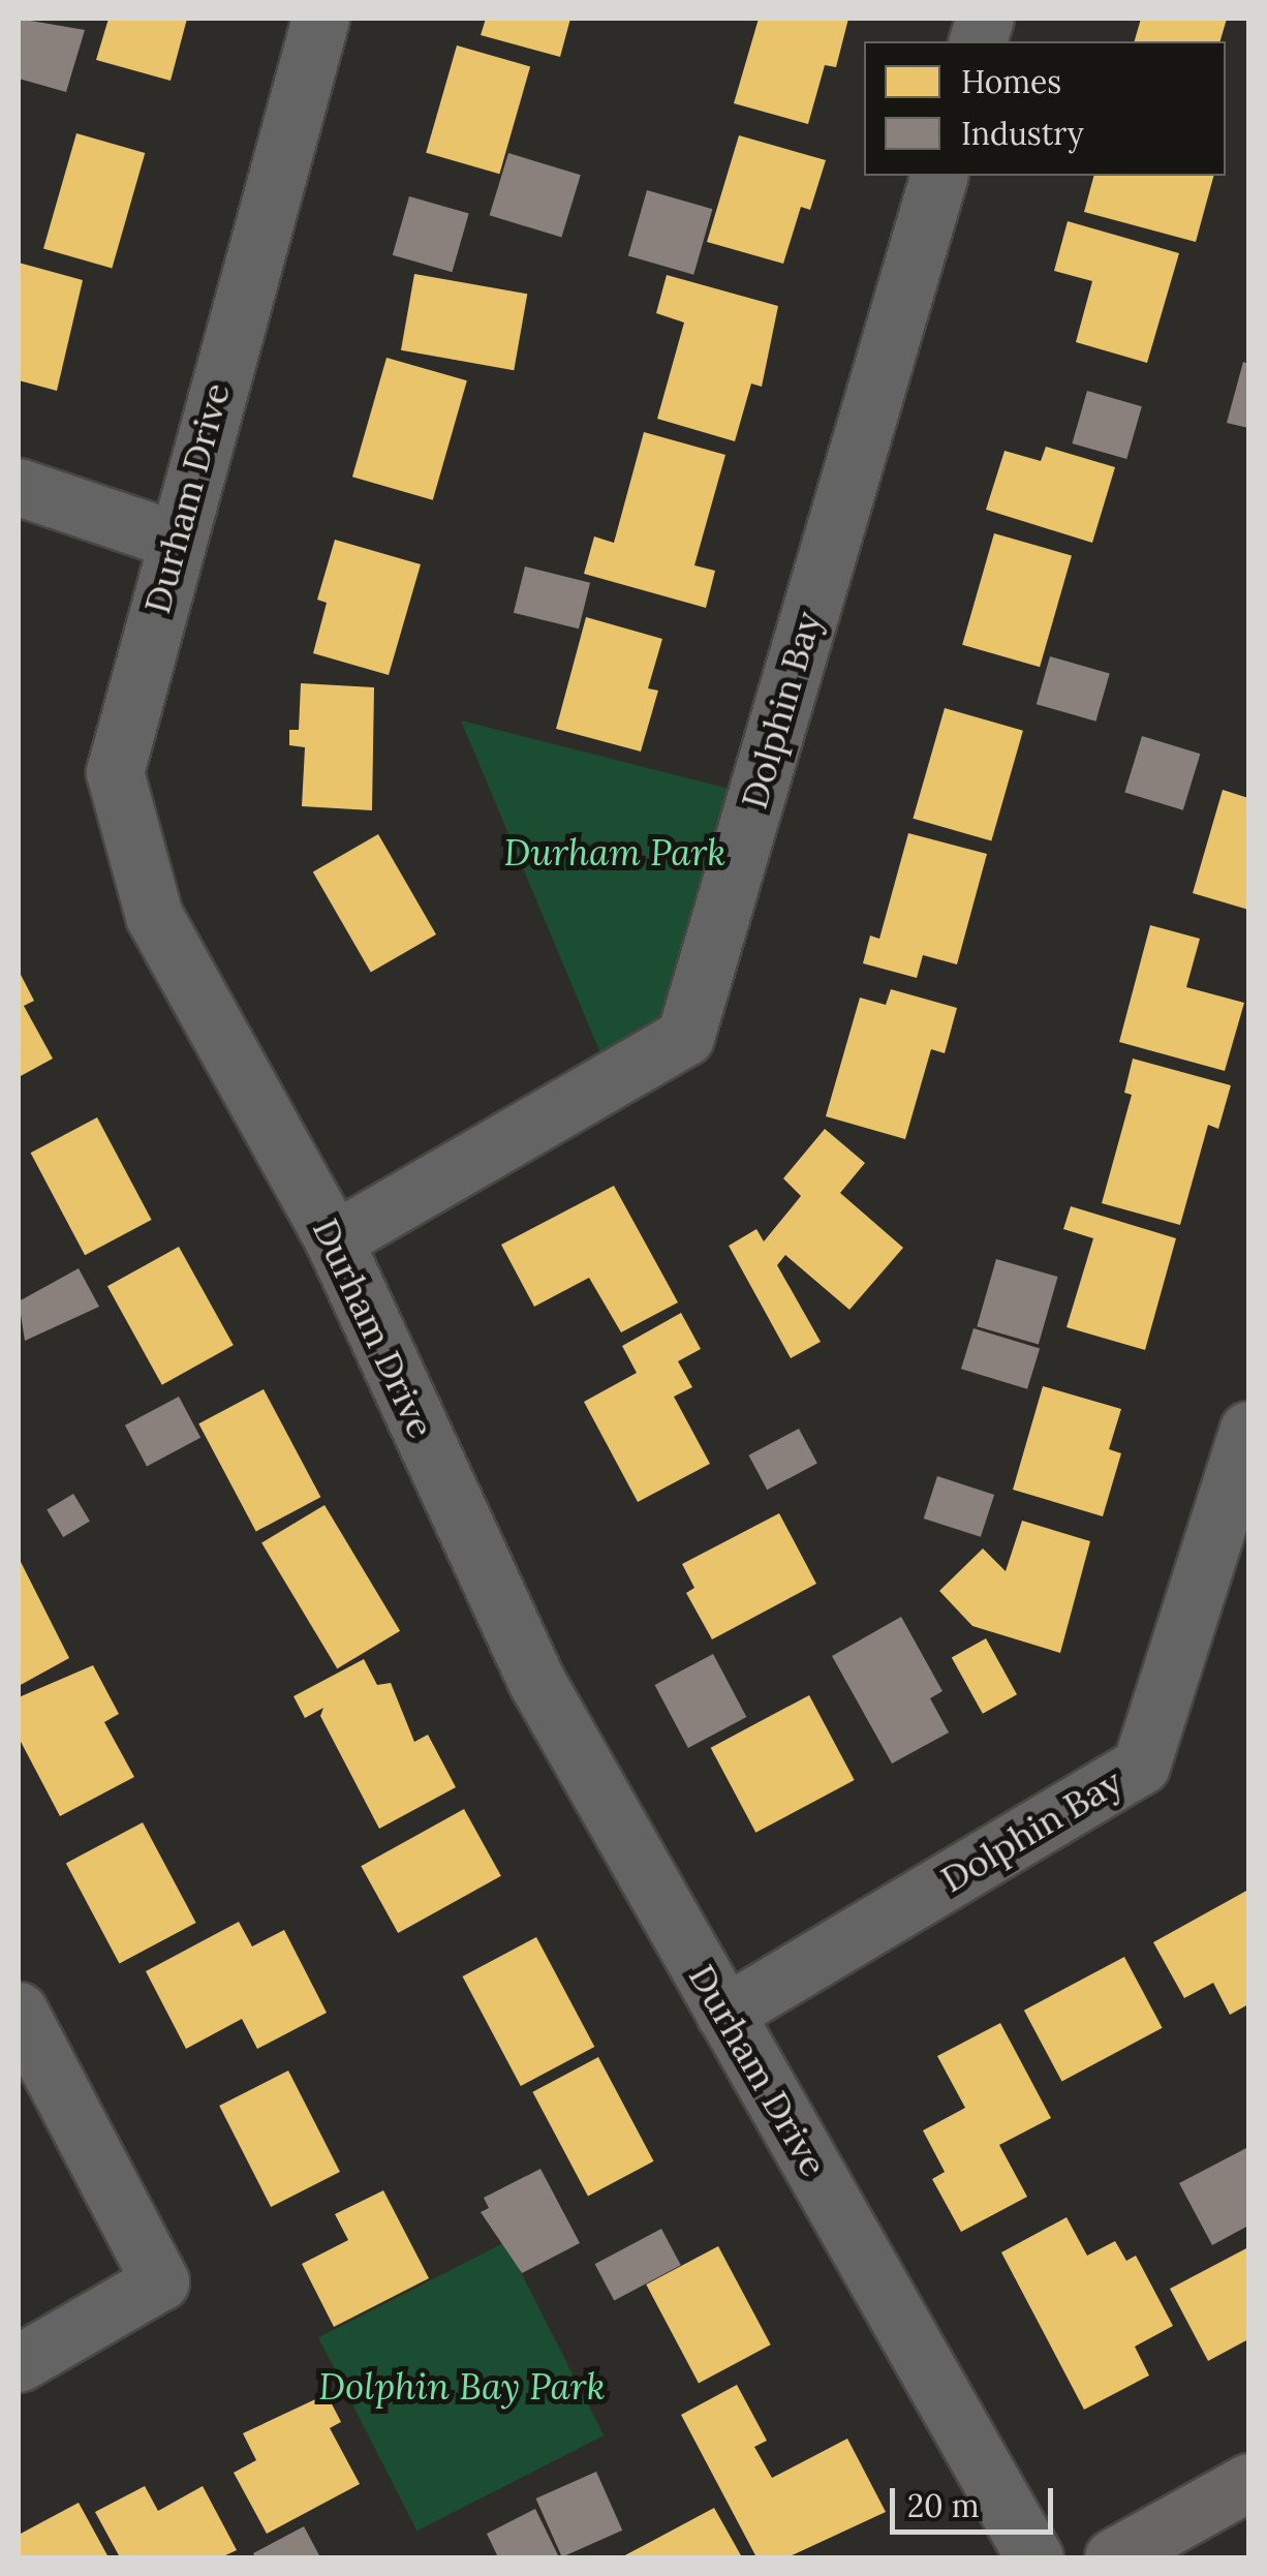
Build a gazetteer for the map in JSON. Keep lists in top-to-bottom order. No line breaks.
{"streets":{"street":["Durham Drive","Dolphin Bay"]},"crossings":[["Durham Drive","Dolphin Bay"]],"parks":["Durham Park","Dolphin Bay Park"],"legend":["Homes","Industry"],"scale_bar":"20 m"}
